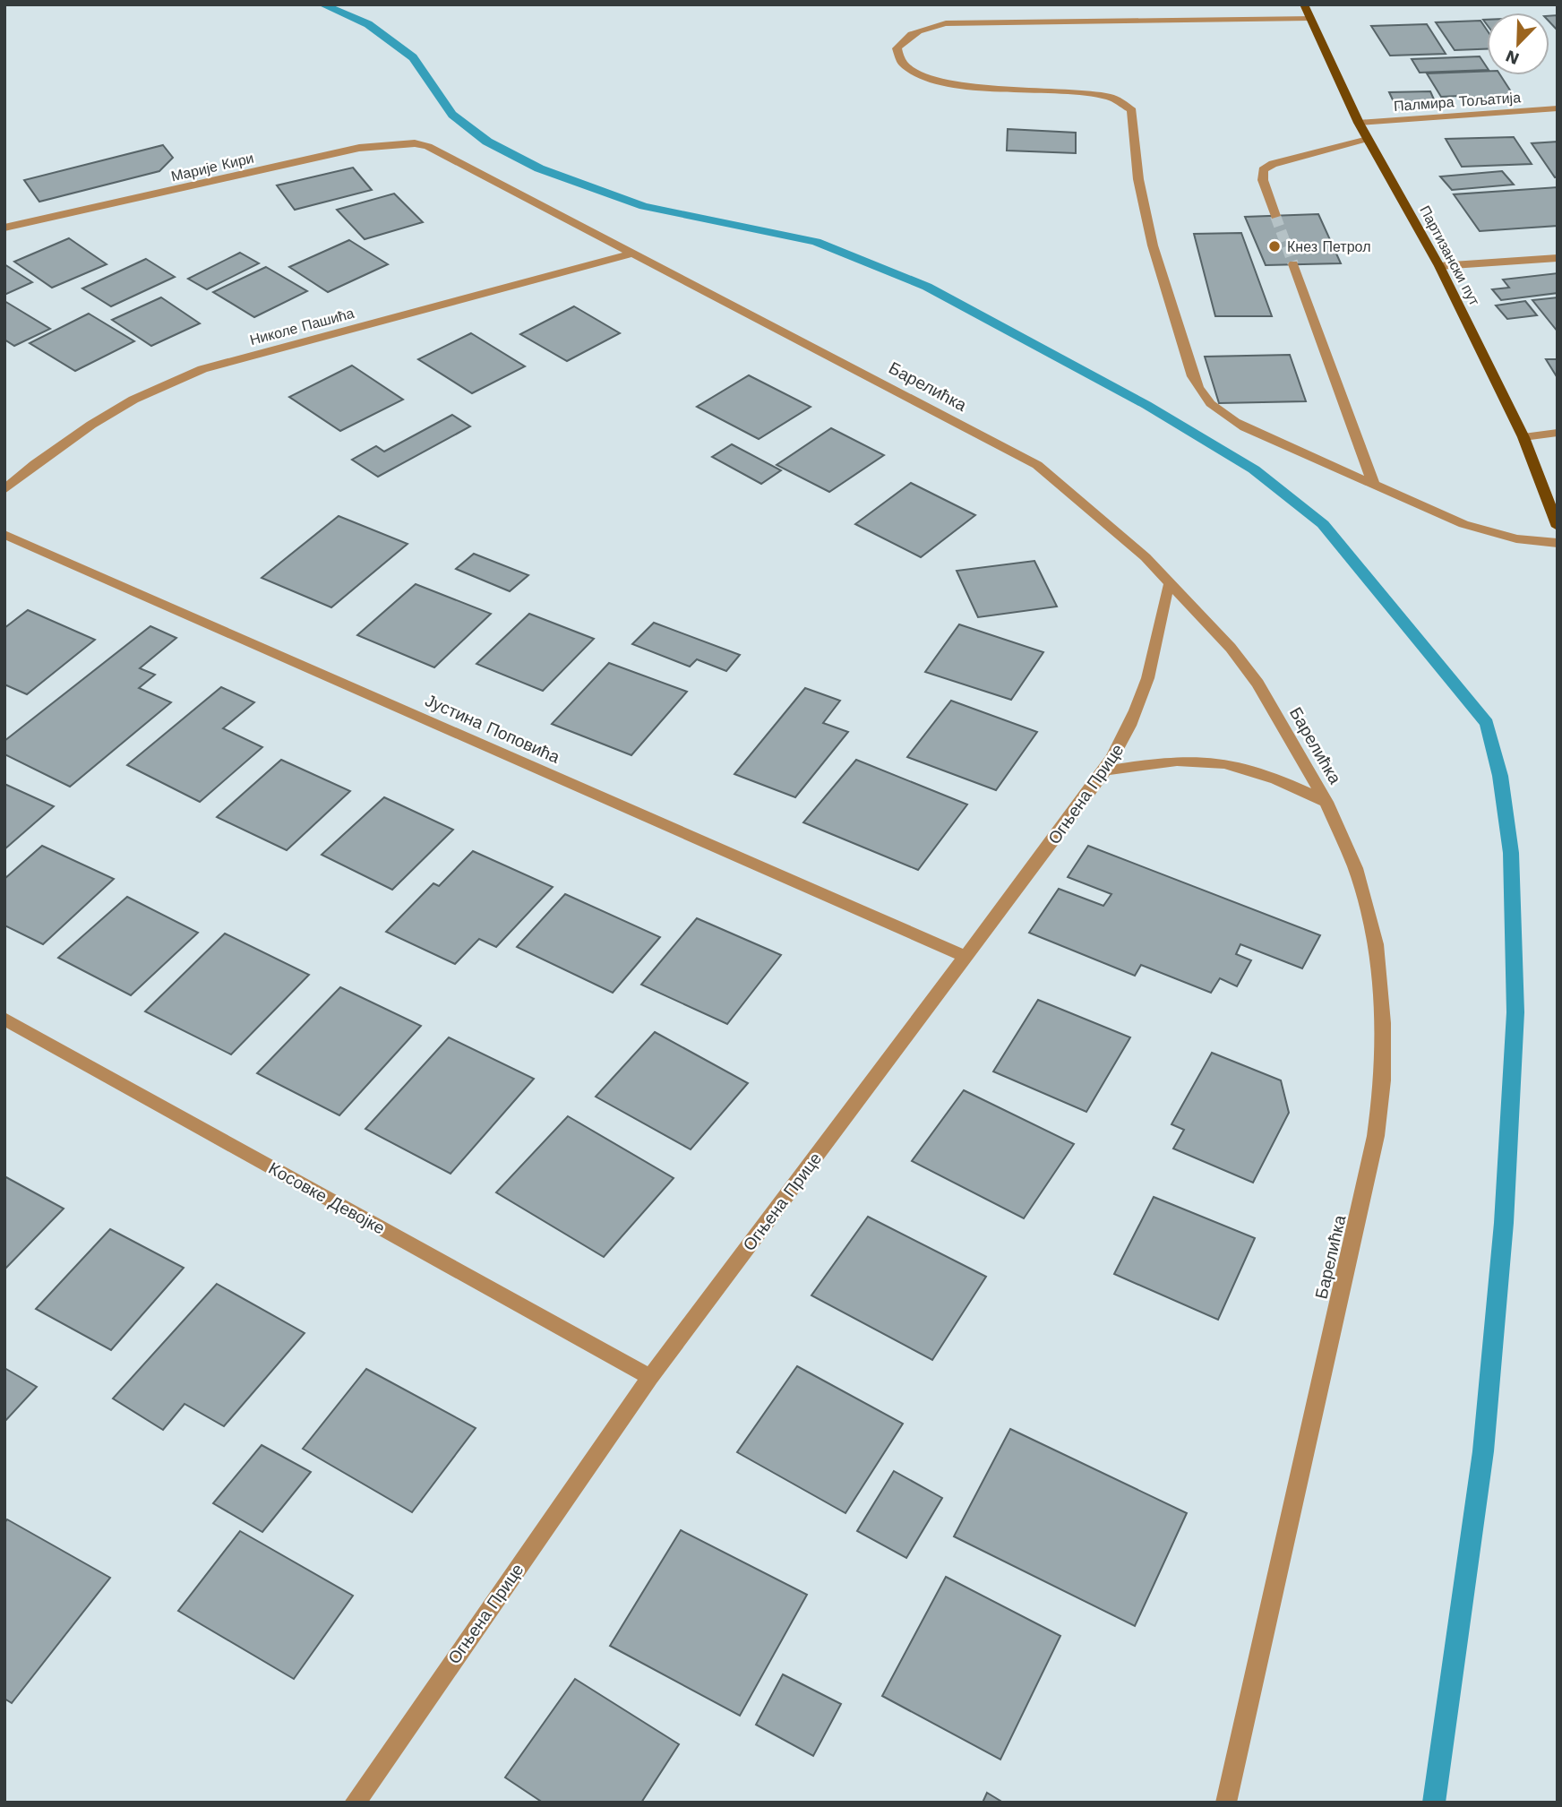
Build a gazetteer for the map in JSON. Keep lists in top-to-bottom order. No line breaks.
{"streets":{"main road":["Партизански пут"],"street":["Палмира Тољатија","Марије Кири","Николе Пашића","Барелићка","Јустина Поповића","Огњена Прице","Косовке Девојке"]},"crossings":[["Палмира Тољатија","Партизански пут"],["Марије Кири","Барелићка"],["Николе Пашића","Барелићка"],["Барелићка","Огњена Прице"],["Јустина Поповића","Огњена Прице"],["Огњена Прице","Косовке Девојке"]],"places":["Кнез Петрол"],"north":"bottom left"}
